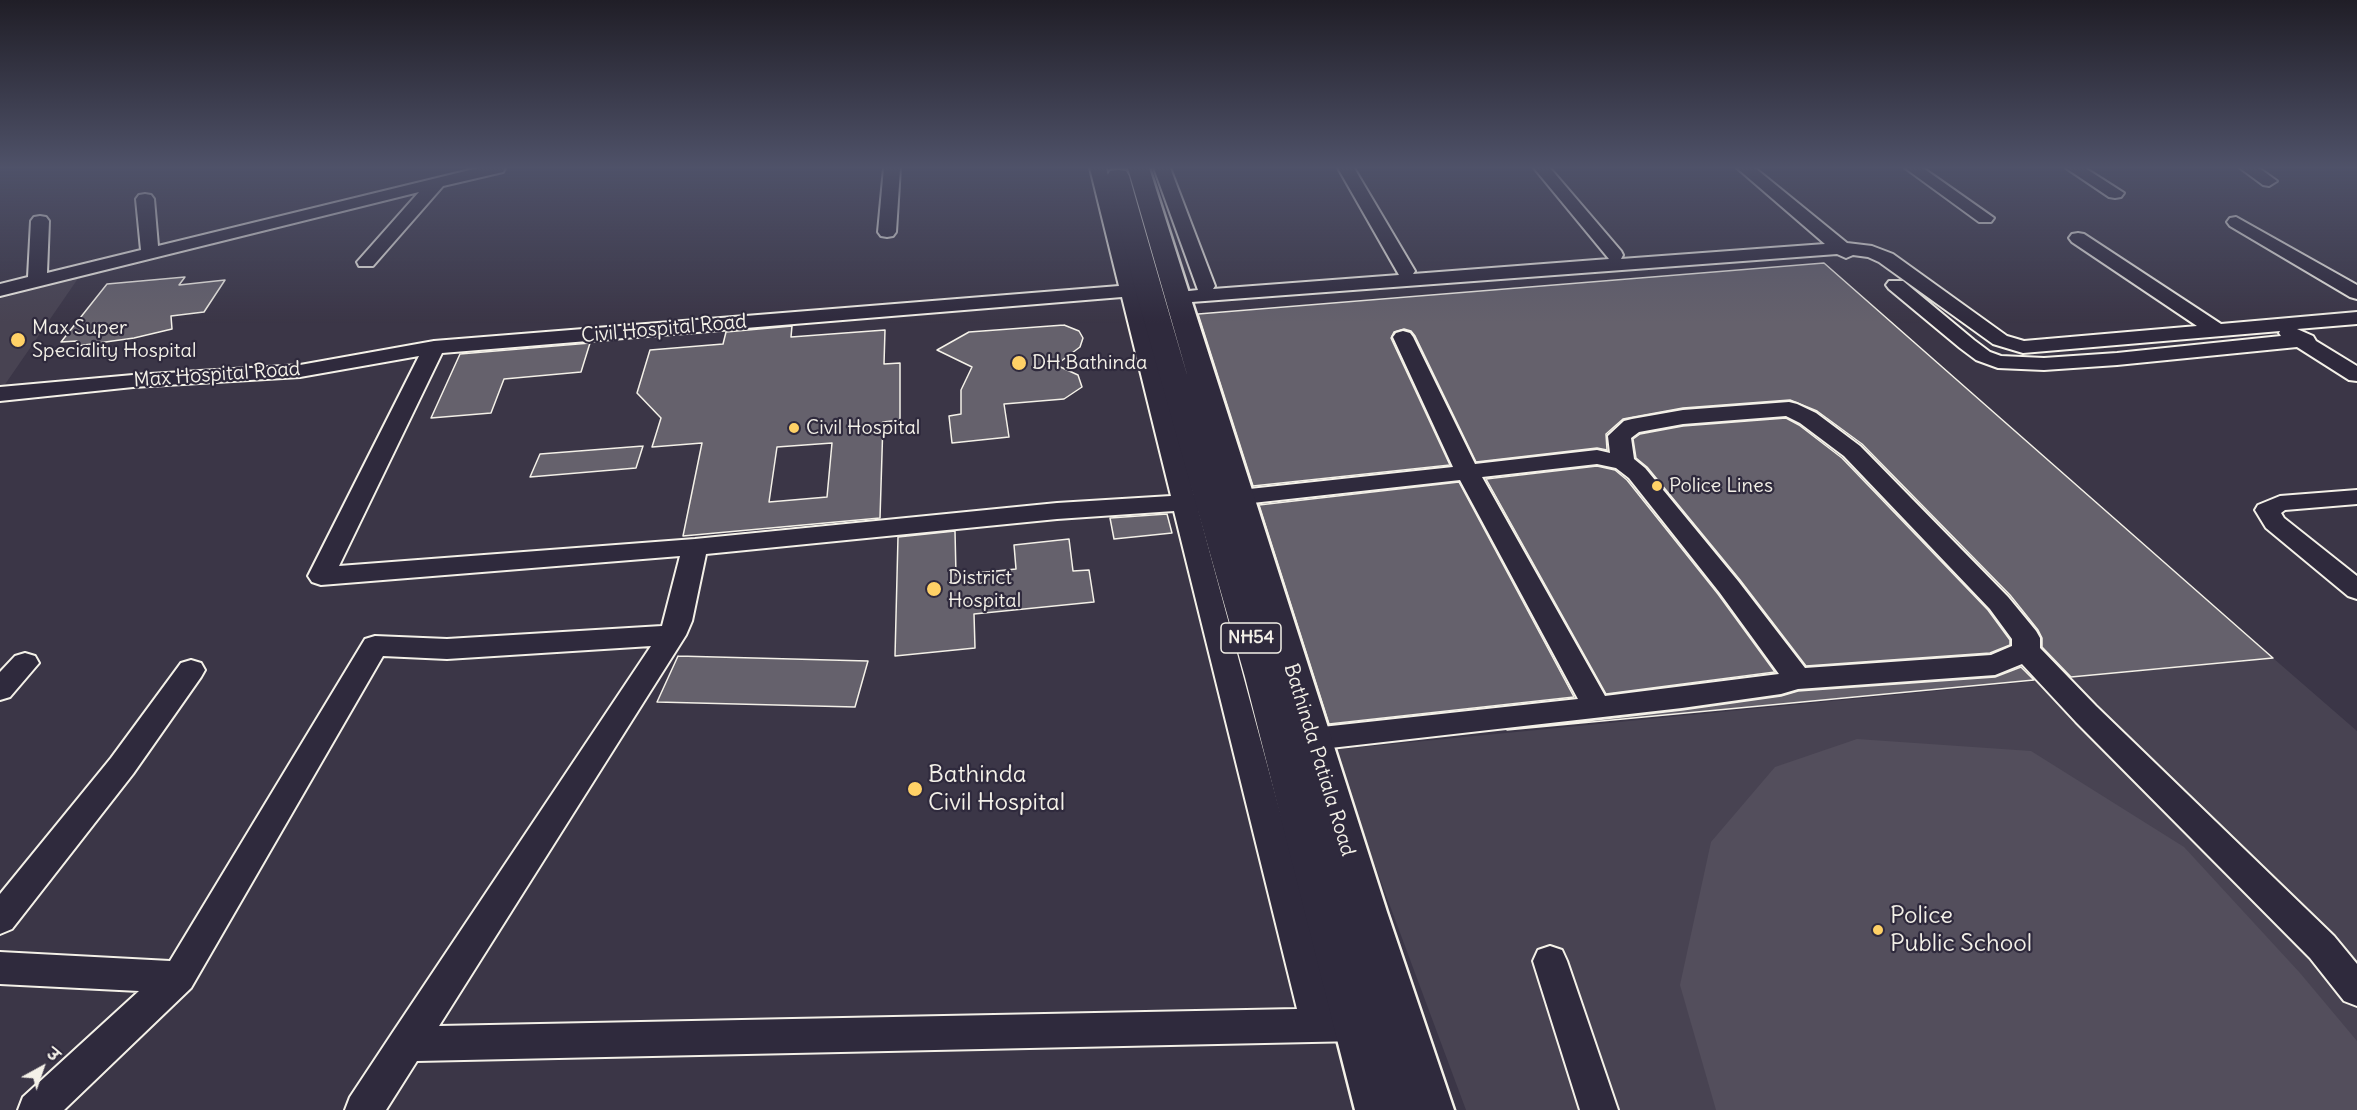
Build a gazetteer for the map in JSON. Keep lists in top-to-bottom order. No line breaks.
{"streets":{"highway":["NH54","Bathinda Patiala Road"],"street":["Civil Hospital Road","Max Hospital Road"]},"crossings":[["Civil Hospital Road","Max Hospital Road"],["Civil Hospital Road","NH54"],["NH54","Bathinda Patiala Road"]],"places":["Max Super Speciality Hospital","DH Bathinda","Civil Hospital","Police Lines","District Hospital","Bathinda Civil Hospital","Police Public School"],"north":"top right"}
